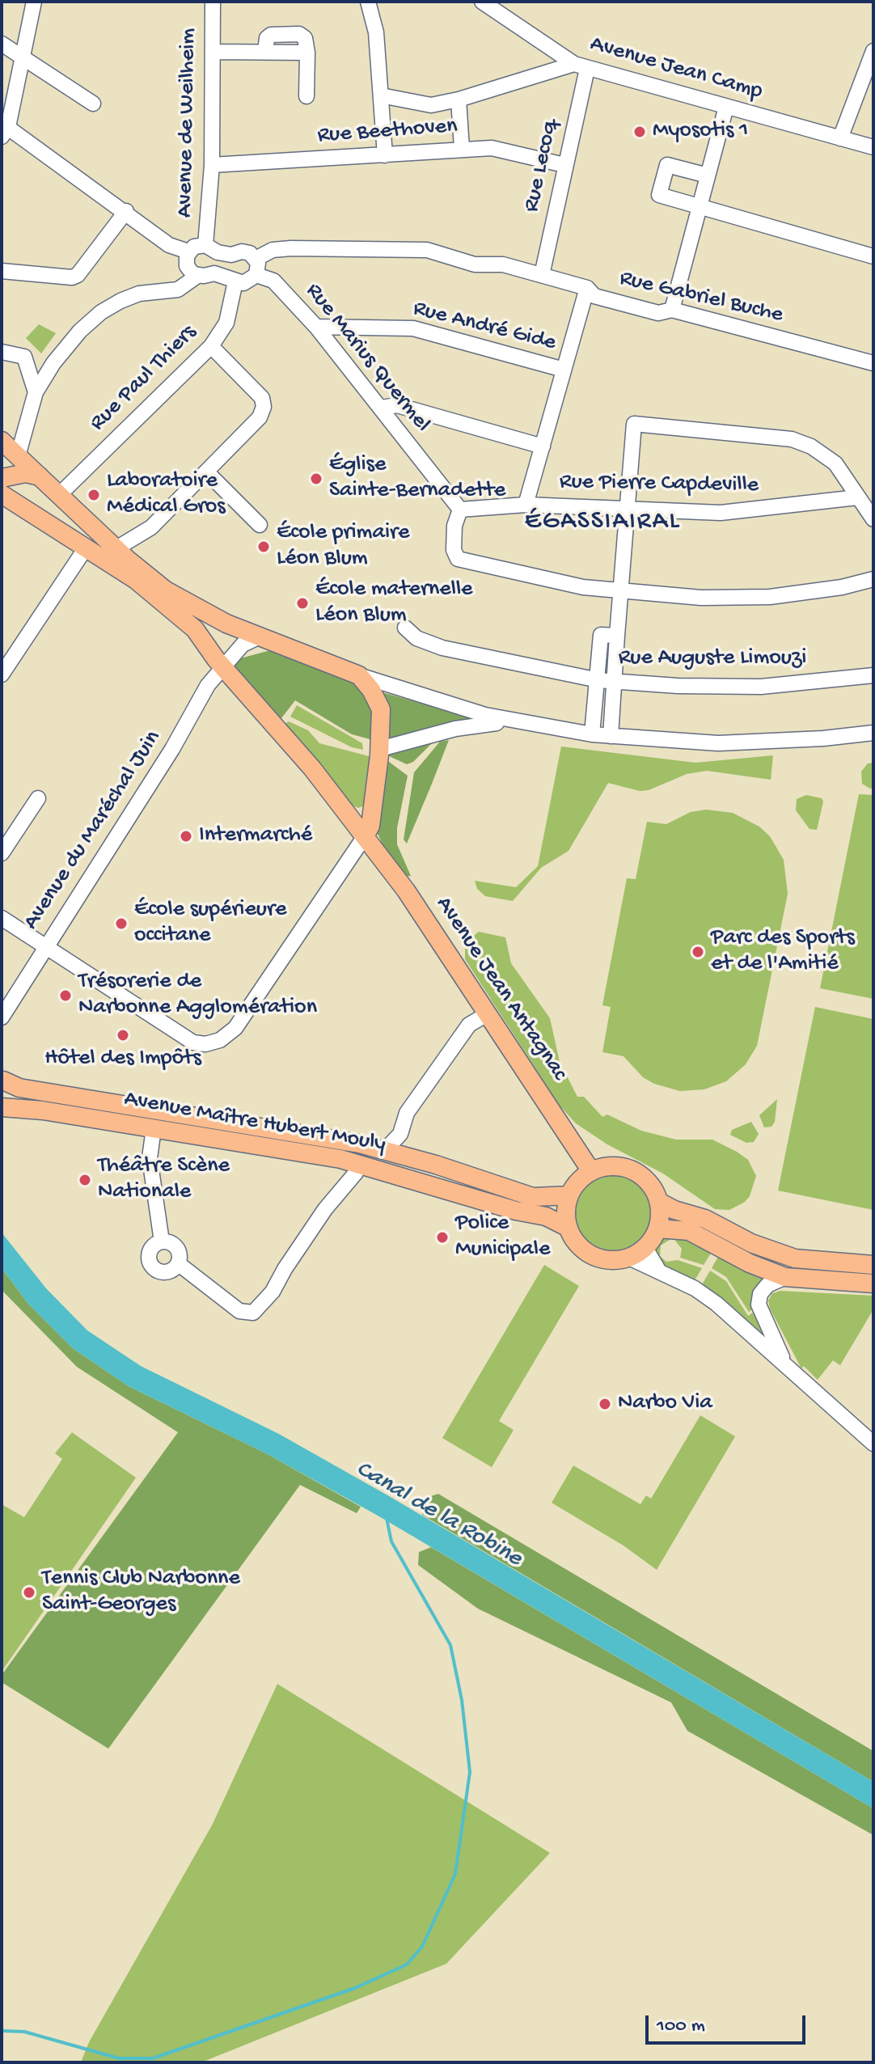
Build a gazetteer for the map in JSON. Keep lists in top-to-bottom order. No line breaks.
{"streets":{"main road":["Avenue Jean Antagnac","Avenue Maître Hubert Mouly"],"street":["Avenue Jean Camp","Avenue de Weilheim","Rue Beethoven","Rue Lecoq","Rue Gabriel Buche","Rue André Gide","Rue Marius Quermel","Rue Paul Thiers","Rue Pierre Capdeville","Rue Auguste Limouzi","Avenue du Maréchal Juin"]},"crossings":[["Avenue Jean Camp","Rue Lecoq"],["Avenue de Weilheim","Rue Beethoven"],["Rue Beethoven","Rue Lecoq"],["Rue Lecoq","Rue Gabriel Buche"],["Rue André Gide","Rue Marius Quermel"],["Rue Marius Quermel","Rue Pierre Capdeville"],["Avenue du Maréchal Juin","Avenue Jean Antagnac"],["Avenue Jean Antagnac","Avenue Maître Hubert Mouly"]],"districts":["ÉGASSIAIRAL"],"water":["Canal de la Robine"],"places":["Myosotis 1","Église Sainte-Bernadette","Laboratoire Médical Gros","École primaire Léon Blum","École maternelle Léon Blum","Intermarché","École supérieure occitane","Parc des Sports et de l'Amitié","Trésorerie de Narbonne Agglomération","Hôtel des Impôts","Théâtre Scène Nationale","Police Municipale","Narbo Via","Tennis Club Narbonne Saint-Georges"],"scale_bar":"100 m"}
